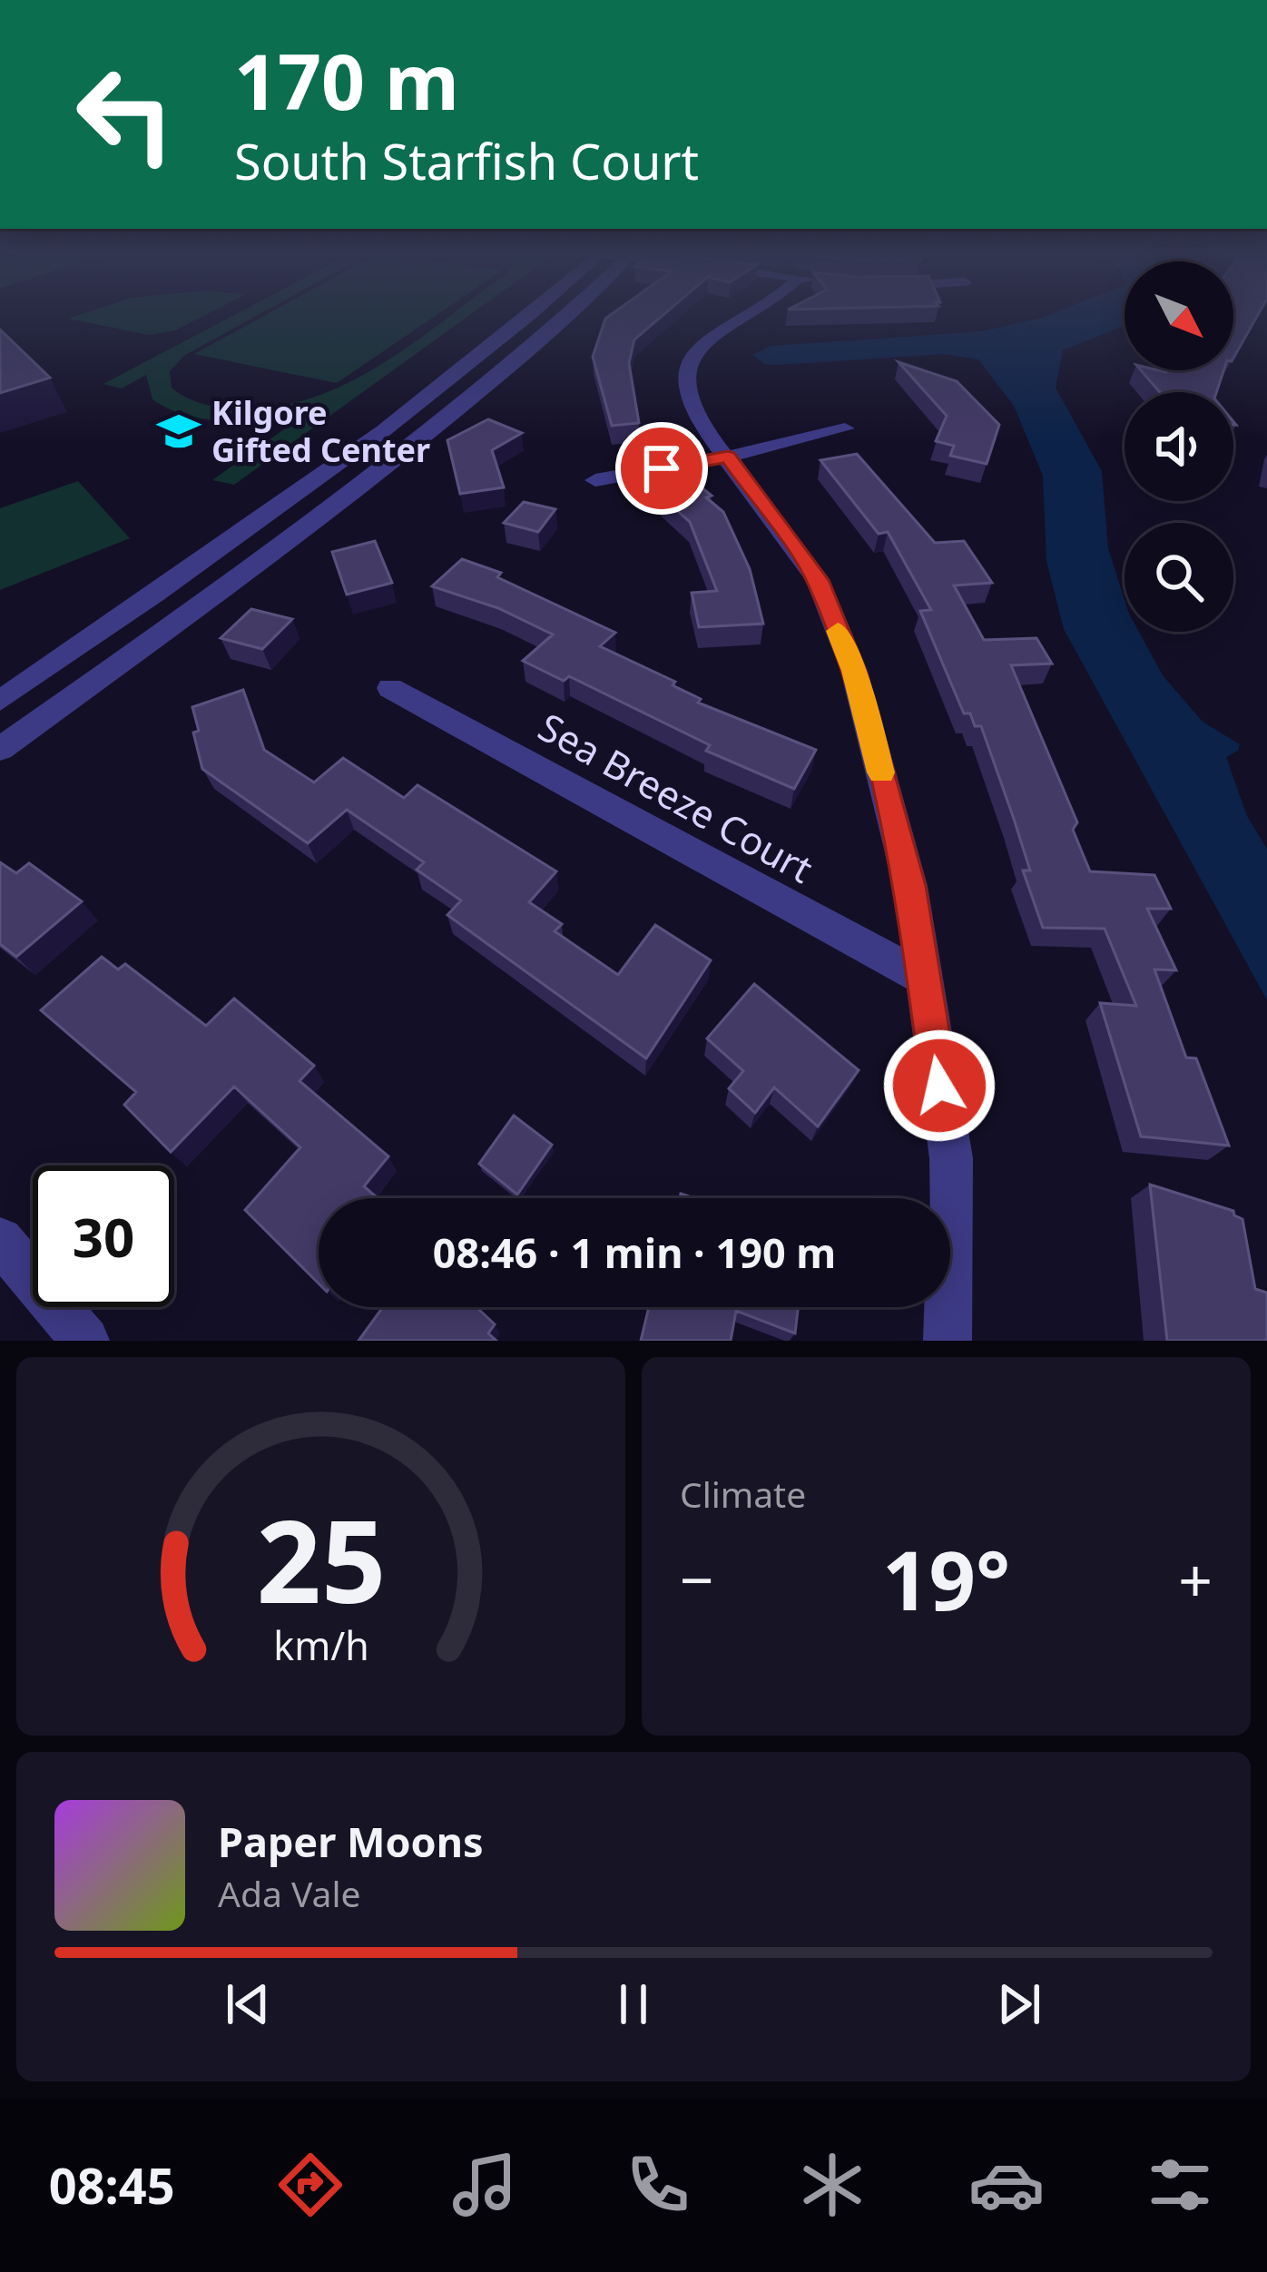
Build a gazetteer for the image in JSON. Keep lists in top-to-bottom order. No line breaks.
{"streets":{"street":["Sea Breeze Court"]},"places":{"school or university":["Kilgore Gifted Center"]},"north":"bottom right","page":{"turn":["170 m","South Starfish Court"],"limit":"30","trip":"08:46 · 1 min · 190 m","tile":"Climate","heat":["−","19°","+"],"song":["Paper Moons","Ada Vale"],"tabs":"08:45","gauge":["25","km/h"]}}
